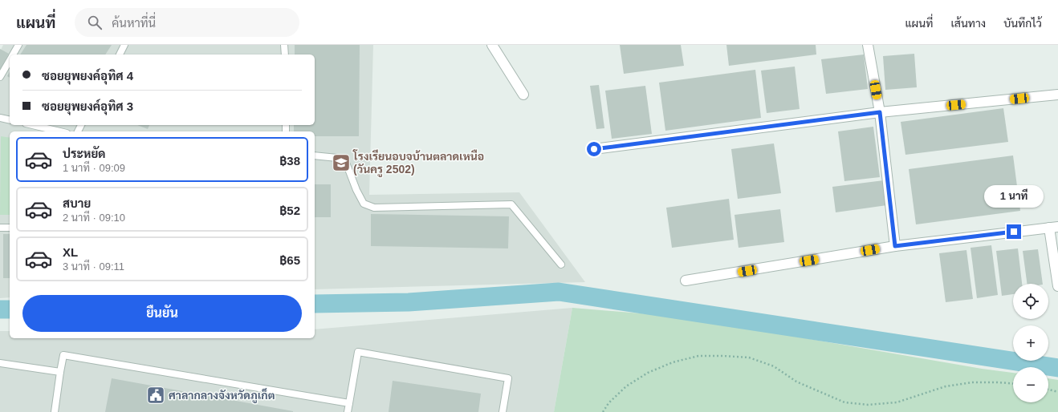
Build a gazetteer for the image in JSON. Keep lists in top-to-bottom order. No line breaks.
{"places":{"school or university":["โรงเรียนอบจบ้านตลาดเหนือ (วันครู 2502)"],"public building":["ศาลากลางจังหวัดภูเก็ต"]},"page":{"header":"แผนที่","search":"ค้นหาที่นี่","nav":["แผนที่","เส้นทาง","บันทึกไว้"],"banner":["ซอยยุพยงค์อุทิศ 4","ซอยยุพยงค์อุทิศ 3"],"list":[{"name":"ประหยัด","note":"1 นาที · 09:09","value":"฿38"},{"name":"สบาย","note":"2 นาที · 09:10","value":"฿52"},{"name":"XL","note":"3 นาที · 09:11","value":"฿65"}],"bubble":"1 นาที","map_buttons":["+","−"],"buttons":"ยืนยัน"}}
